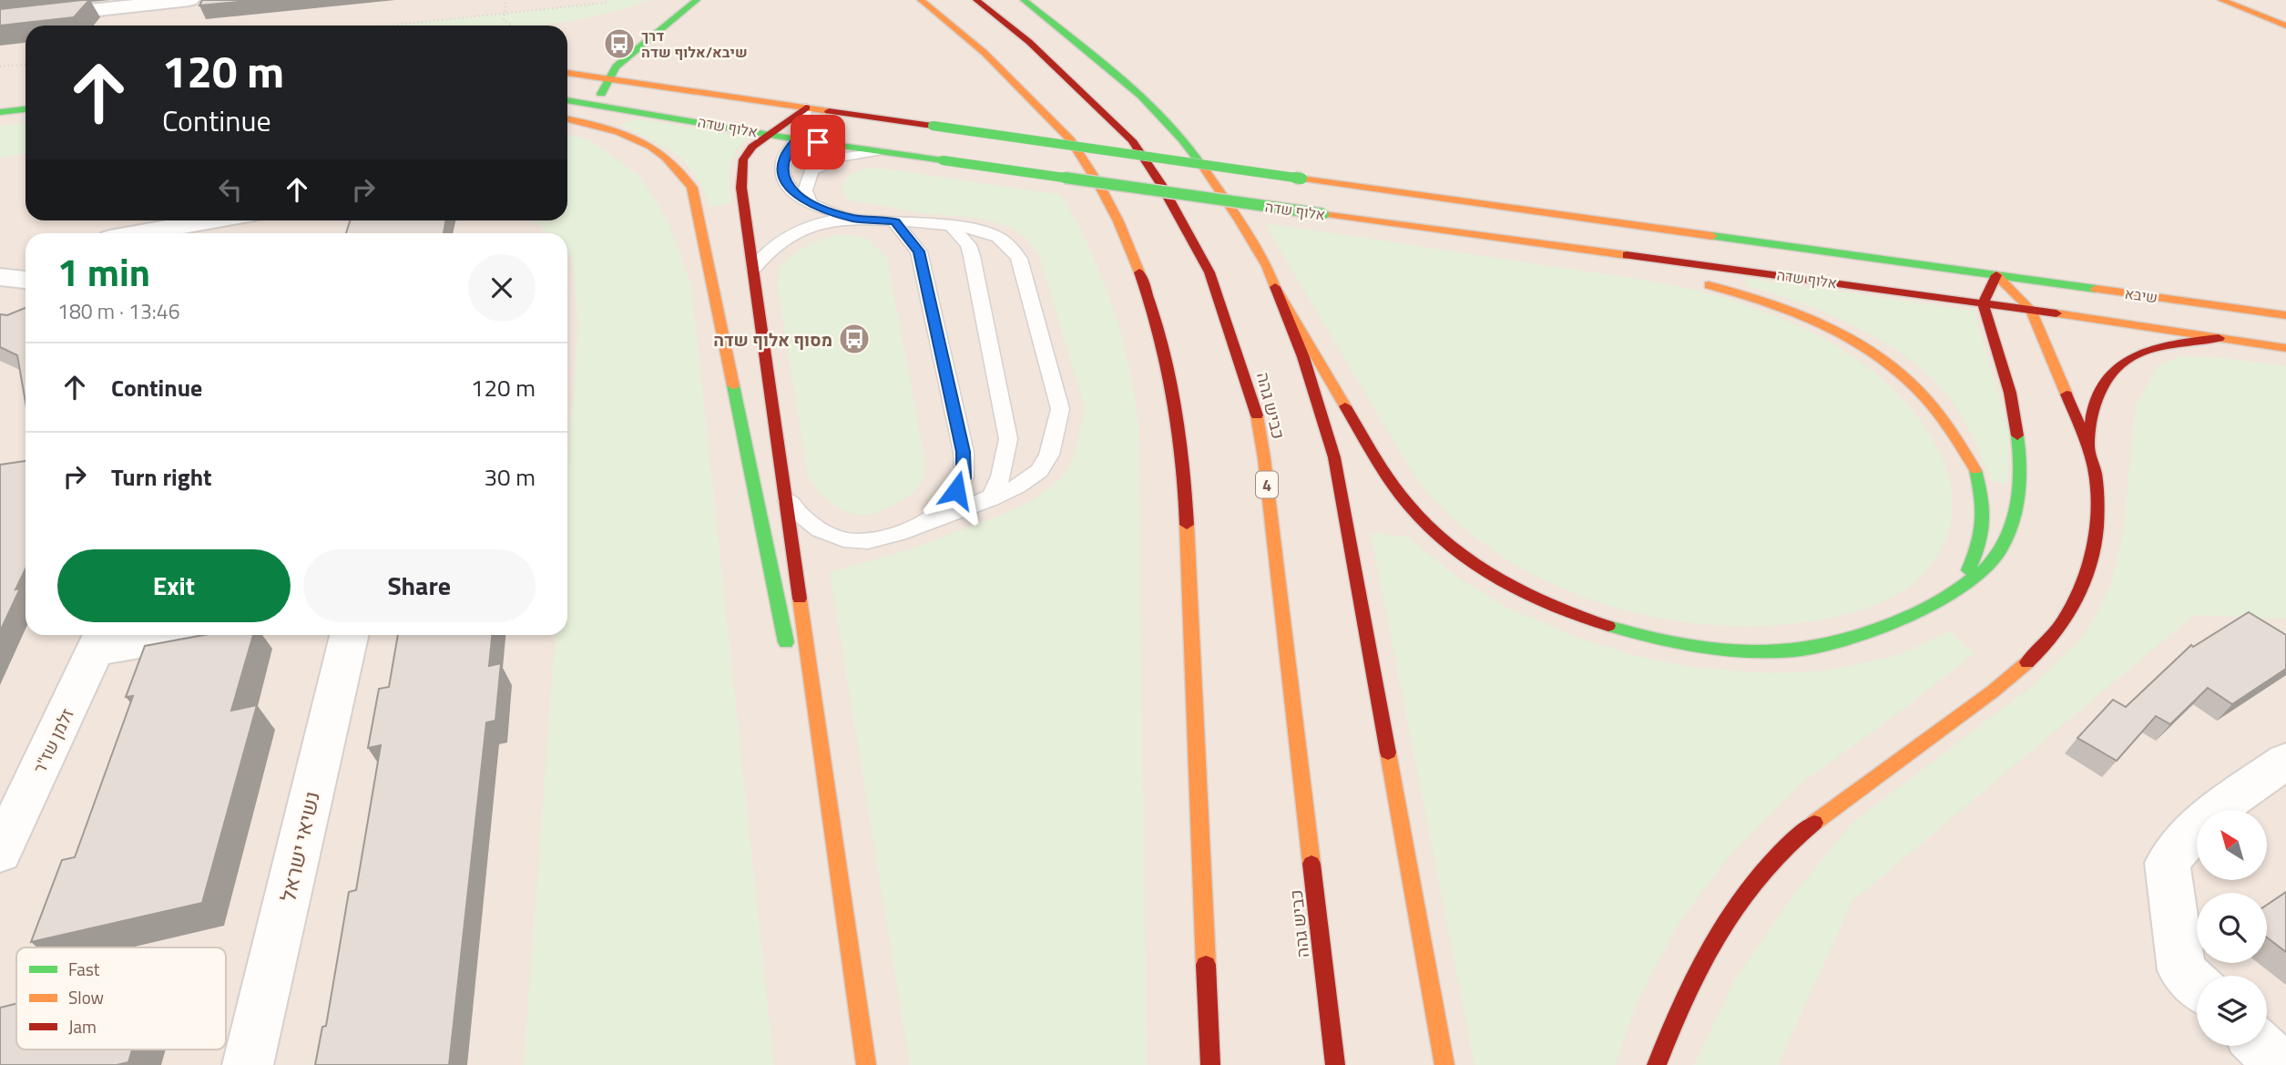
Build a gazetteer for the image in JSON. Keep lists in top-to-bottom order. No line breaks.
{"streets":{"main road":["אלוף שדה","שיבא","כביש גהה","4"],"street":["זלמן שז\"ר","נשיאי ישראל"]},"crossings":[["אלוף שדה","שיבא"]],"places":{"bus stop":["דרך שיבא/אלוף שדה","מסוף אלוף שדה"]},"legend":["Fast","Slow","Jam"],"north":"top left","page":{"turn":["120 m","Continue"],"heading":["1 min","180 m · 13:46"],"list":[{"name":"Continue","value":"120 m"},{"name":"Turn right","value":"30 m"}],"buttons":["Exit","Share"]}}
